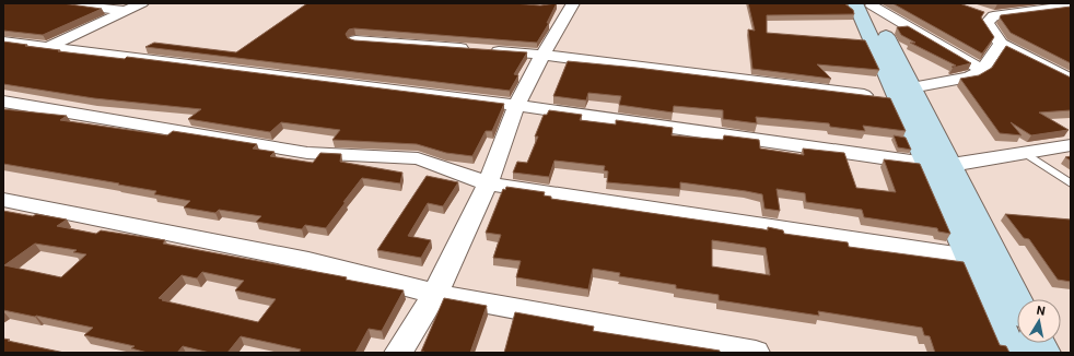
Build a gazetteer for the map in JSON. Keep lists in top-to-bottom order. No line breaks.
{"north":"top"}
